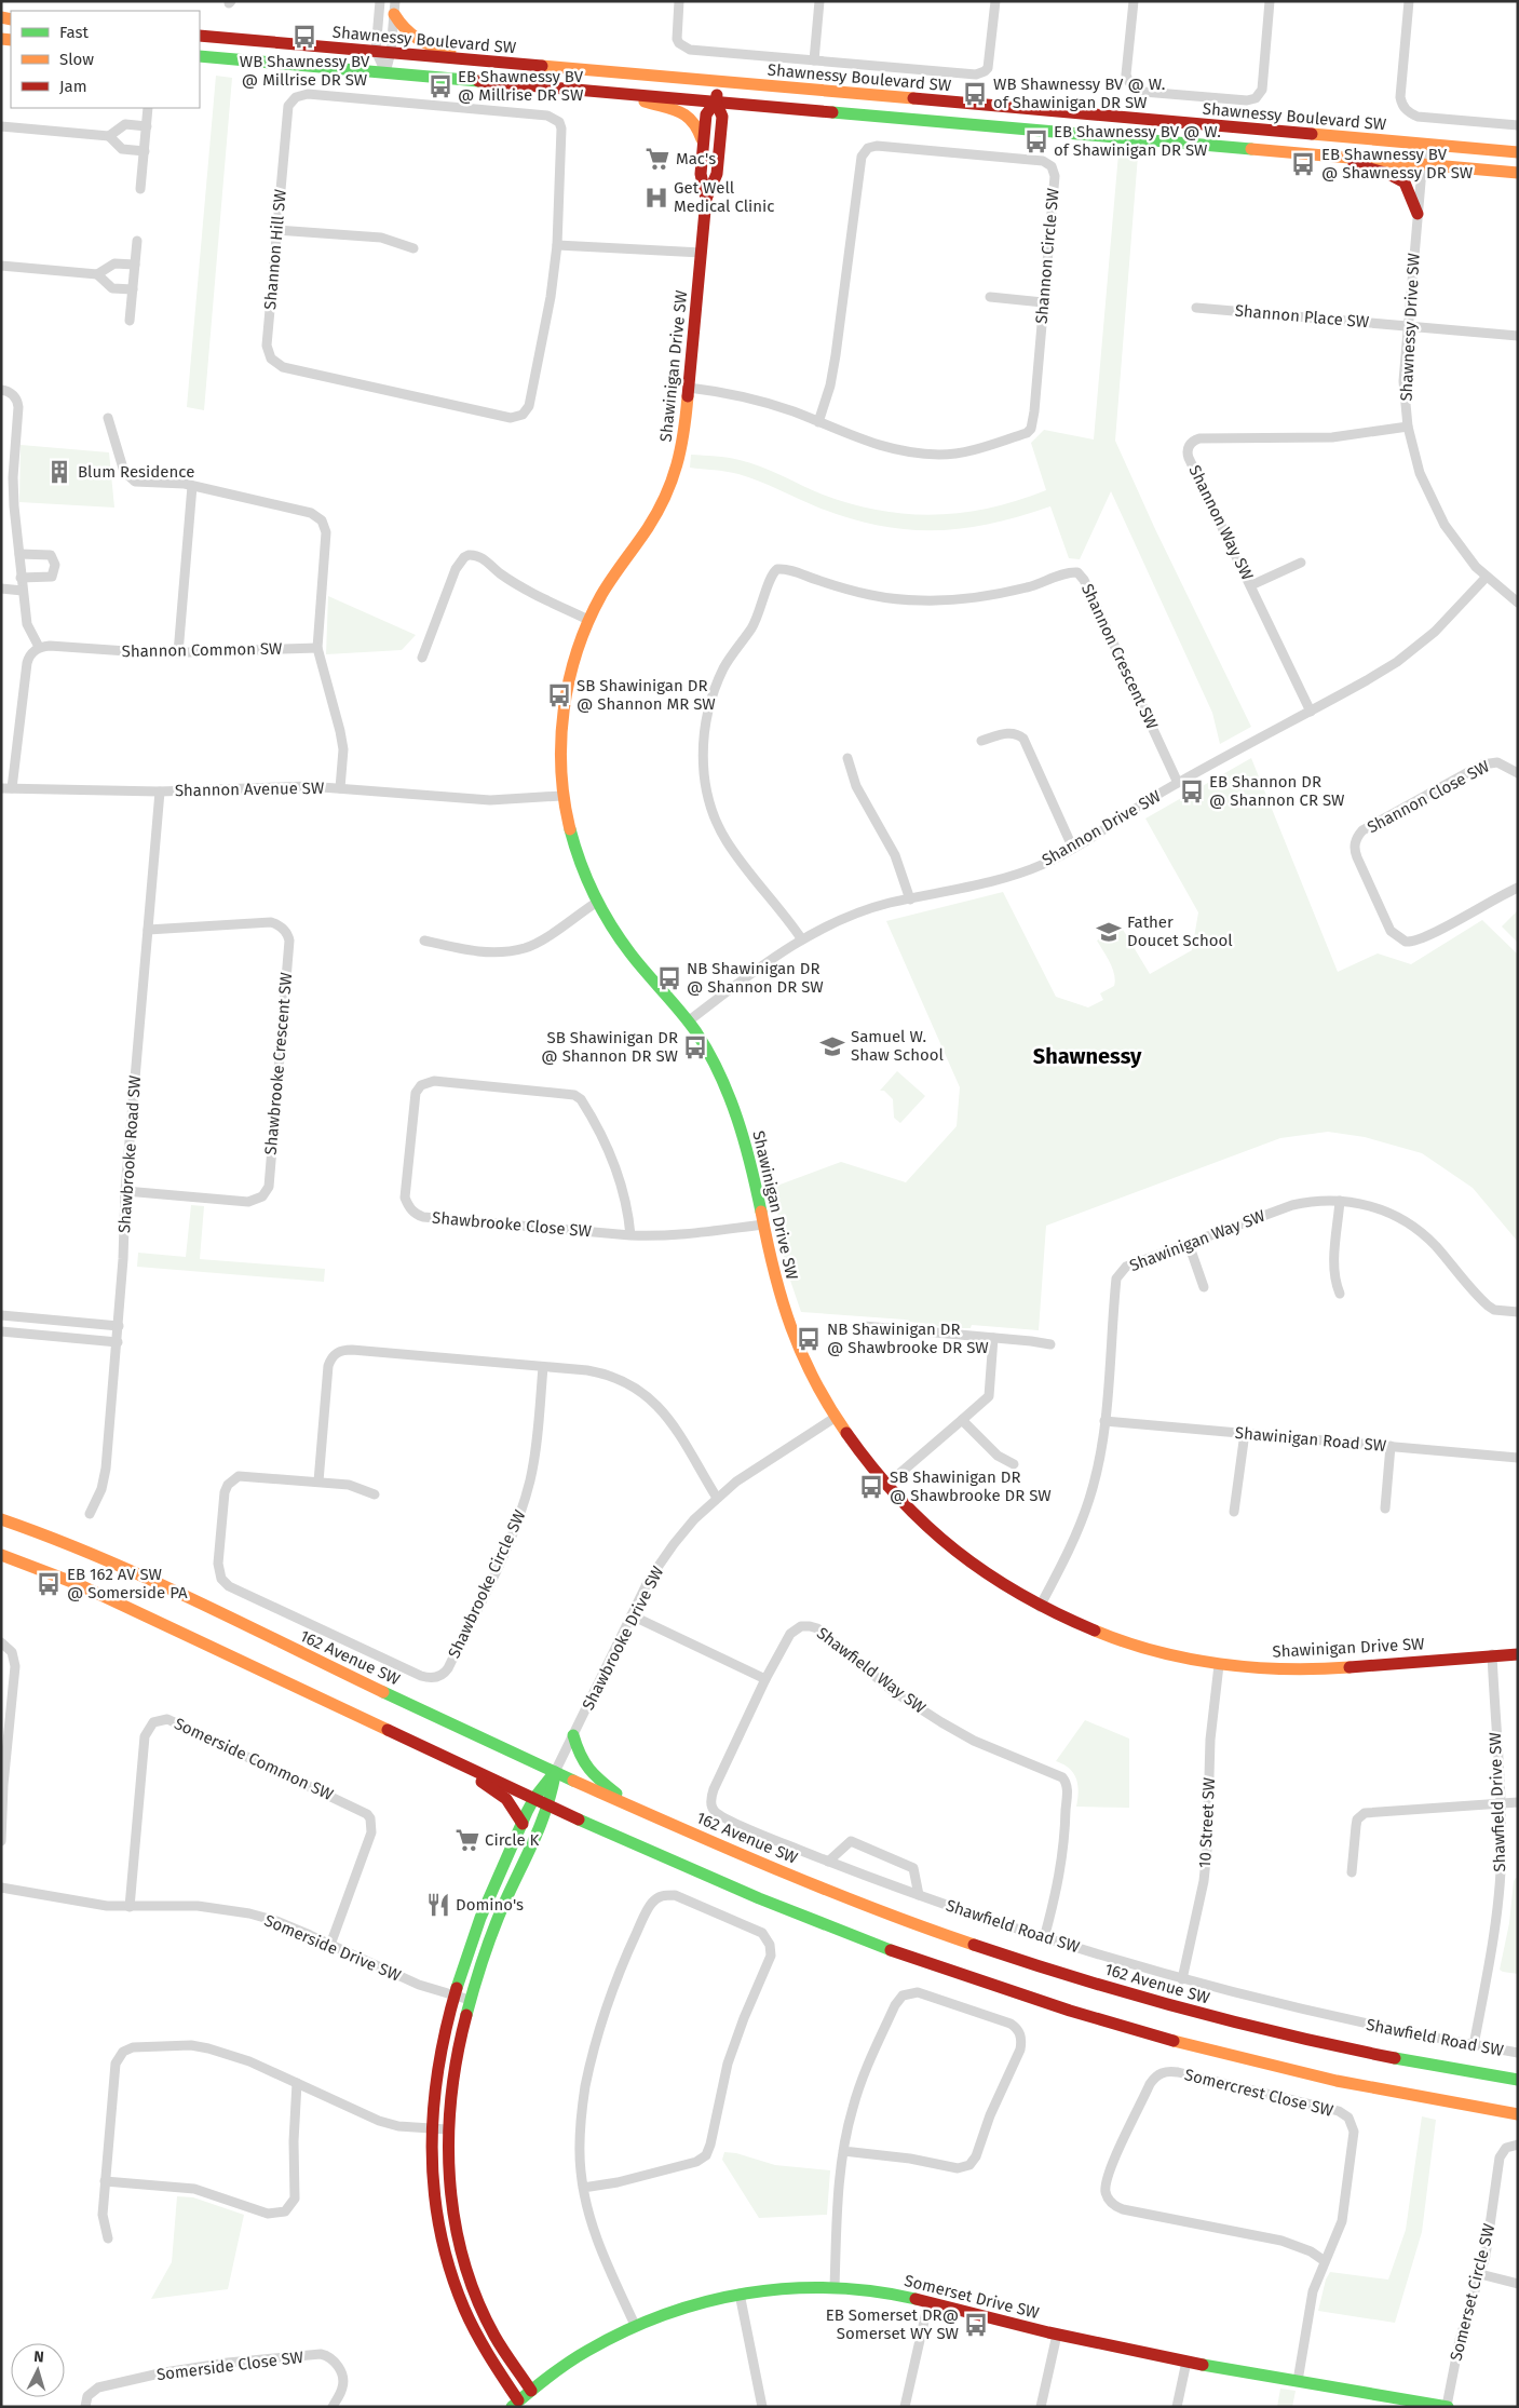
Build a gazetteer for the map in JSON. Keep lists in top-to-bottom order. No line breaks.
{"streets":{"main road":["Shawnessy Boulevard SW","Shawinigan Drive SW","162 Avenue SW","Somerset Drive SW"],"street":["Shannon Hill SW","Shannon Circle SW","Shannon Place SW","Shawnessy Drive SW","Shannon Way SW","Shannon Common SW","Shannon Crescent SW","Shannon Avenue SW","Shannon Close SW","Shannon Drive SW","Shawbrooke Crescent SW","Shawbrooke Road SW","Shawbrooke Close SW","Shawinigan Way SW","Shawinigan Road SW","Shawbrooke Circle SW","Shawbrooke Drive SW","Shawfield Way SW","Somerside Common SW","Shawfield Drive SW","10 Street SW","Shawfield Road SW","Somerside Drive SW","Somercrest Close SW","Somerset Circle SW","Somerside Close SW"]},"crossings":[["Shawnessy Boulevard SW","Shawnessy Drive SW"],["Shawnessy Boulevard SW","Shawinigan Drive SW"],["Shannon Circle SW","Shawinigan Drive SW"],["Shannon Place SW","Shawnessy Drive SW"],["Shawnessy Drive SW","Shannon Way SW"],["Shawnessy Drive SW","Shannon Drive SW"],["Shawinigan Drive SW","Shannon Avenue SW"],["Shawinigan Drive SW","Shannon Drive SW"],["Shawinigan Drive SW","Shawbrooke Close SW"],["Shawinigan Drive SW","Shawinigan Way SW"],["Shawinigan Drive SW","Shawbrooke Drive SW"],["Shawinigan Drive SW","Shawfield Drive SW"],["Shawinigan Drive SW","10 Street SW"],["Shannon Way SW","Shannon Drive SW"],["Shannon Crescent SW","Shannon Drive SW"],["Shannon Avenue SW","Shawbrooke Road SW"],["Shawbrooke Crescent SW","Shawbrooke Road SW"],["Shawinigan Way SW","Shawinigan Road SW"],["Shawbrooke Drive SW","162 Avenue SW"],["Shawfield Way SW","Shawfield Road SW"],["Somerside Common SW","Somerside Drive SW"],["Shawfield Drive SW","Shawfield Road SW"],["10 Street SW","Shawfield Road SW"],["Somercrest Close SW","Somerset Drive SW"],["Somerset Circle SW","Somerset Drive SW"]],"districts":["Shawnessy"],"places":{"bus stop":["WB Shawnessy BV @ Millrise DR SW","EB Shawnessy BV @ Millrise DR SW","WB Shawnessy BV @ W. of Shawinigan DR SW","EB Shawnessy BV @ W. of Shawinigan DR SW","EB Shawnessy BV @ Shawnessy DR SW","SB Shawinigan DR @ Shannon MR SW","EB Shannon DR @ Shannon CR SW","NB Shawinigan DR @ Shannon DR SW","SB Shawinigan DR @ Shannon DR SW","NB Shawinigan DR @ Shawbrooke DR SW","SB Shawinigan DR @ Shawbrooke DR SW","EB 162 AV SW @ Somerside PA","EB Somerset DR@ Somerset WY SW"],"supermarket":["Mac's","Circle K"],"hospital":["Get Well Medical Clinic"],"building":["Blum Residence"],"school or university":["Father Doucet School","Samuel W. Shaw School"],"restaurant":["Domino's"]},"legend":["Fast","Slow","Jam"],"north":"top"}
